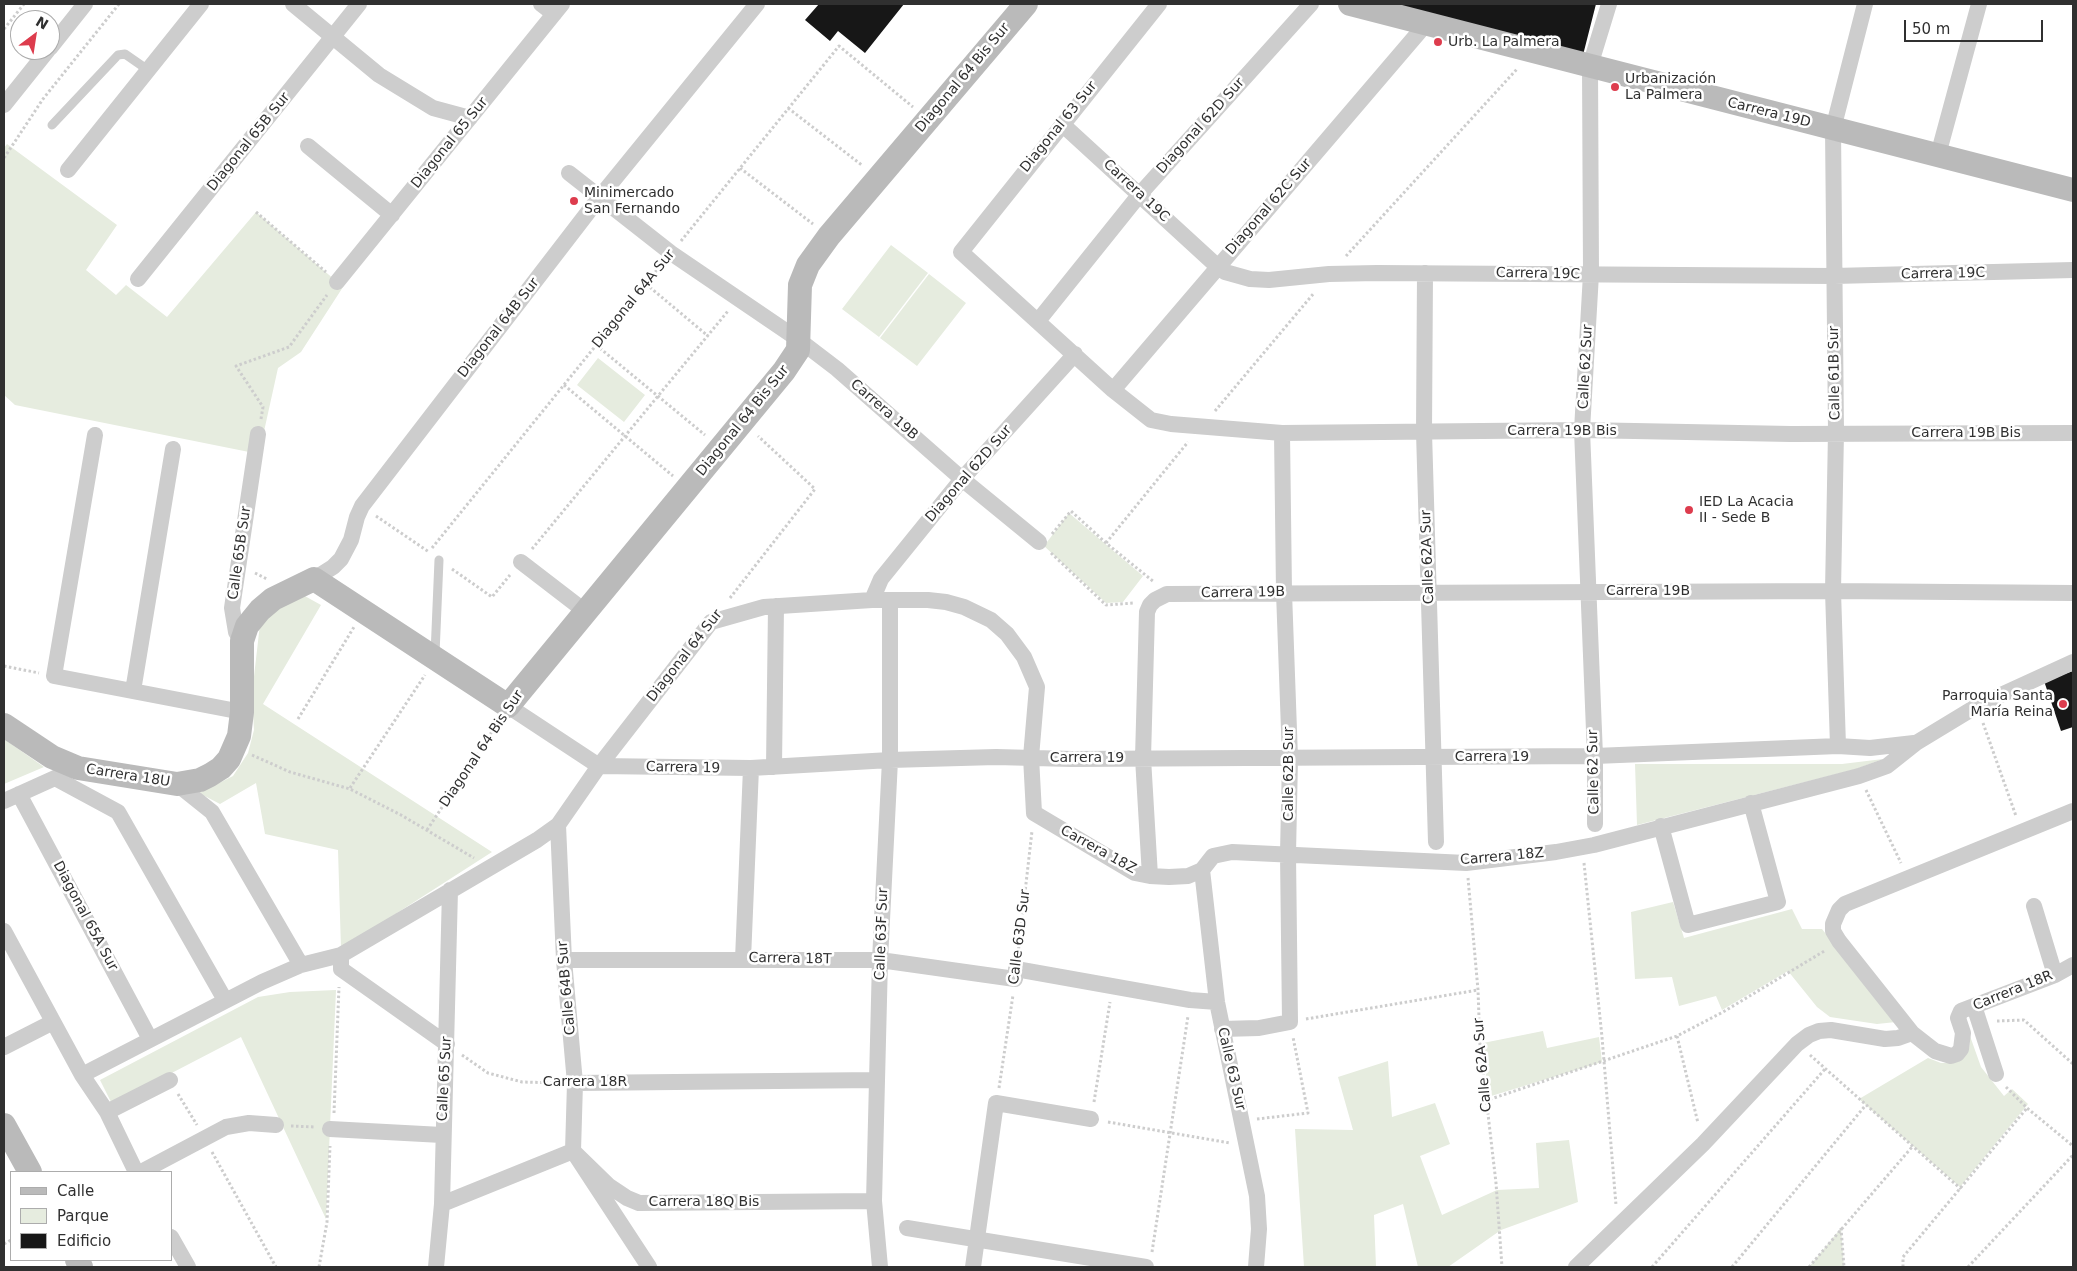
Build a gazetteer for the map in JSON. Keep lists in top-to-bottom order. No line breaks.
{"streets":{"street":["Diagonal 64 Bis Sur","Carrera 19D","Diagonal 62D Sur","Diagonal 63 Sur","Diagonal 65B Sur","Diagonal 65 Sur","Carrera 19C","Diagonal 62C Sur","Diagonal 64B Sur","Calle 62 Sur","Calle 61B Sur","Carrera 19B","Carrera 19B Bis","Calle 65B Sur","Calle 62A Sur","Diagonal 64 Sur","Carrera 19","Calle 62B Sur","Carrera 18U","Carrera 18Z","Diagonal 65A Sur","Calle 63F Sur","Carrera 18T","Calle 64B Sur","Carrera 18R","Calle 63 Sur","Calle 65 Sur","Carrera 18Q Bis"],"path":["Diagonal 64A Sur","Calle 63D Sur"]},"crossings":[["Diagonal 64 Bis Sur","Diagonal 64A Sur"],["Diagonal 64 Bis Sur","Carrera 19B"],["Diagonal 64 Bis Sur","Diagonal 64 Sur"],["Carrera 19D","Diagonal 62C Sur"],["Carrera 19D","Calle 62 Sur"],["Carrera 19D","Calle 61B Sur"],["Diagonal 62D Sur","Carrera 19C"],["Diagonal 62D Sur","Carrera 19B"],["Diagonal 62D Sur","Carrera 19B Bis"],["Diagonal 63 Sur","Carrera 19C"],["Diagonal 63 Sur","Carrera 19B Bis"],["Carrera 19C","Diagonal 62C Sur"],["Carrera 19C","Calle 62 Sur"],["Carrera 19C","Calle 61B Sur"],["Carrera 19C","Calle 62A Sur"],["Diagonal 62C Sur","Carrera 19B Bis"],["Diagonal 64A Sur","Carrera 19B"],["Diagonal 64B Sur","Carrera 19B"],["Diagonal 64B Sur","Calle 65B Sur"],["Calle 62 Sur","Carrera 19B"],["Calle 62 Sur","Carrera 19B Bis"],["Calle 62 Sur","Carrera 19"],["Calle 61B Sur","Carrera 19B"],["Calle 61B Sur","Carrera 19B Bis"],["Calle 61B Sur","Carrera 19"],["Carrera 19B","Calle 62A Sur"],["Carrera 19B","Calle 62B Sur"],["Carrera 19B Bis","Calle 62A Sur"],["Carrera 19B Bis","Calle 62B Sur"],["Calle 65B Sur","Carrera 18U"],["Calle 62A Sur","Carrera 19"],["Calle 62A Sur","Carrera 18Z"],["Diagonal 64 Sur","Carrera 19"],["Diagonal 64 Sur","Calle 64B Sur"],["Carrera 19","Calle 62B Sur"],["Carrera 19","Carrera 18Z"],["Carrera 19","Calle 63F Sur"],["Calle 62B Sur","Carrera 18Z"],["Carrera 18Z","Calle 63D Sur"],["Carrera 18Z","Calle 63 Sur"],["Calle 63F Sur","Carrera 18T"],["Calle 63F Sur","Carrera 18R"],["Calle 63F Sur","Carrera 18Q Bis"],["Calle 63D Sur","Carrera 18T"],["Carrera 18T","Calle 64B Sur"],["Carrera 18T","Calle 63 Sur"],["Calle 64B Sur","Carrera 18R"],["Calle 64B Sur","Carrera 18Q Bis"],["Carrera 18R","Calle 65 Sur"]],"places":["Urb. La Palmera","Urbanización La Palmera","Minimercado San Fernando","IED La Acacia II - Sede B","Parroquia Santa María Reina"],"legend":["Calle","Parque","Edificio"],"scale_bar":"50 m","north":"top right"}
